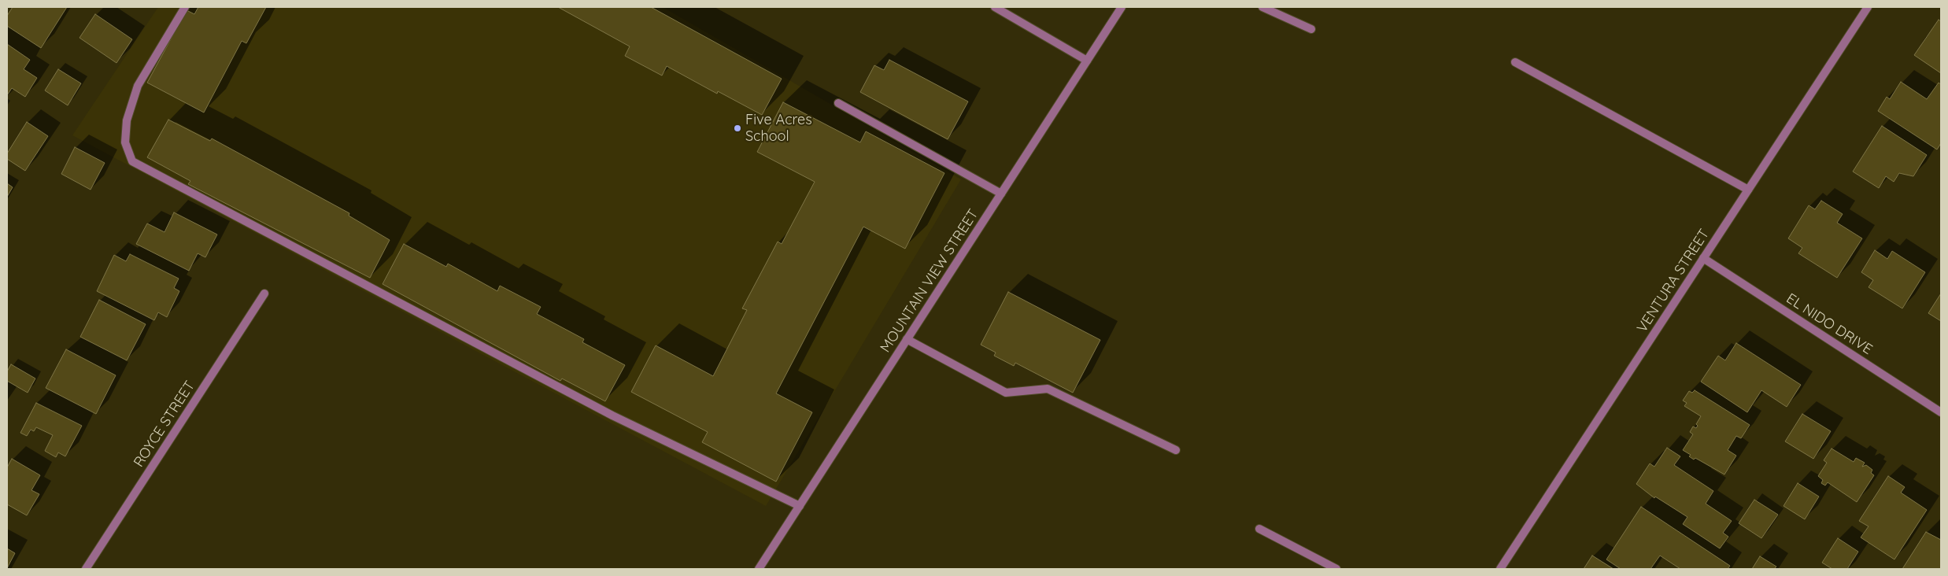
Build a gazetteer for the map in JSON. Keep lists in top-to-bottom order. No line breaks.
{"streets":{"street":["MOUNTAIN VIEW STREET","VENTURA STREET","EL NIDO DRIVE","ROYCE STREET"]},"crossings":[["VENTURA STREET","EL NIDO DRIVE"]],"places":["Five Acres School"]}
